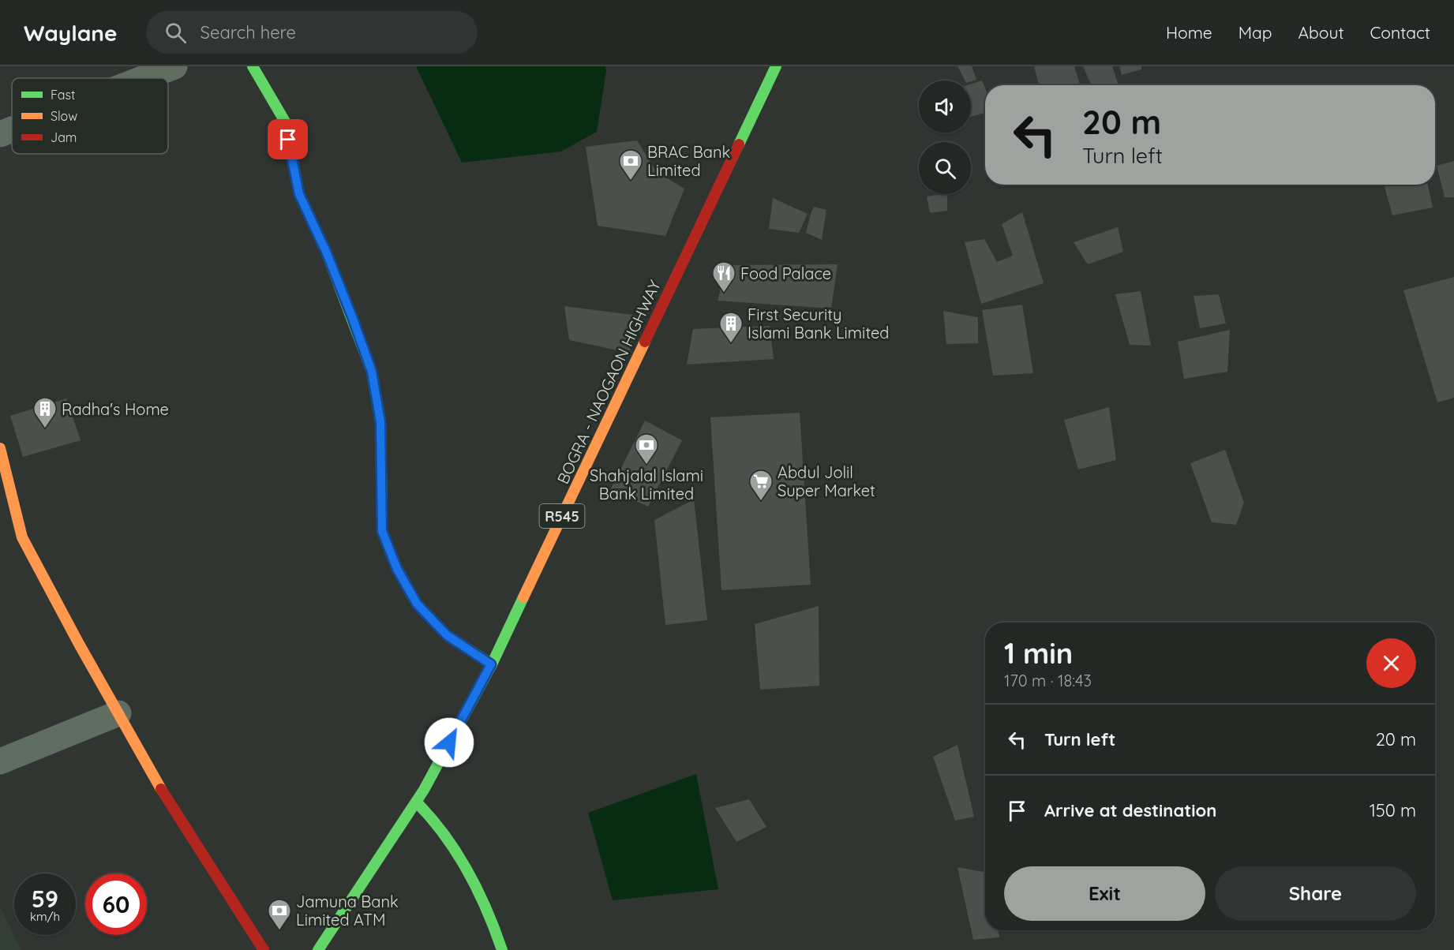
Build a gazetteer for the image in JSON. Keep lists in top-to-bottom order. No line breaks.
{"streets":{"street":["BOGRA - NAOGAON HIGHWAY","R545"]},"places":{"bank":["BRAC Bank Limited","Shahjalal Islami Bank Limited","Jamuna Bank Limited ATM"],"restaurant":["Food Palace"],"building":["First Security Islami Bank Limited","Radha's Home"],"supermarket":["Abdul Jolil Super Market"]},"legend":["Fast","Slow","Jam"],"page":{"header":"Waylane","search":"Search here","nav":["Home","Map","About","Contact"],"turn":["20 m","Turn left"],"heading":["1 min","170 m · 18:43"],"list":[{"name":"Turn left","value":"20 m"},{"name":"Arrive at destination","value":"150 m"}],"buttons":["Exit","Share"],"speed":"59 km/h","limit":"60"}}
